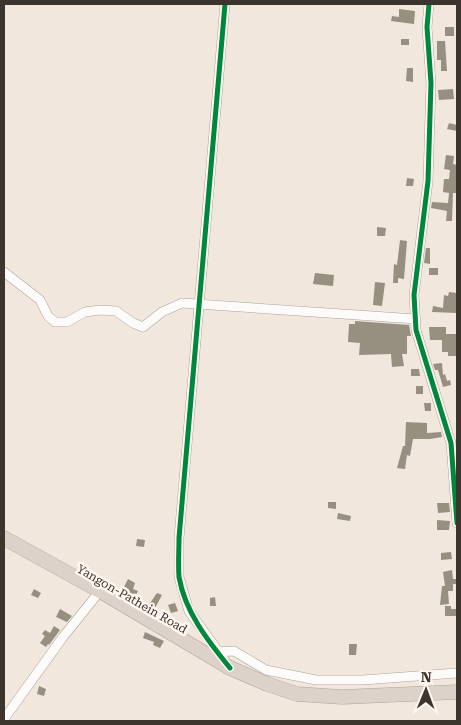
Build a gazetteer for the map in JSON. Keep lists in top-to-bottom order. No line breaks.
{"streets":{"highway":["Yangon-Pathein Road"]},"north":"top"}
